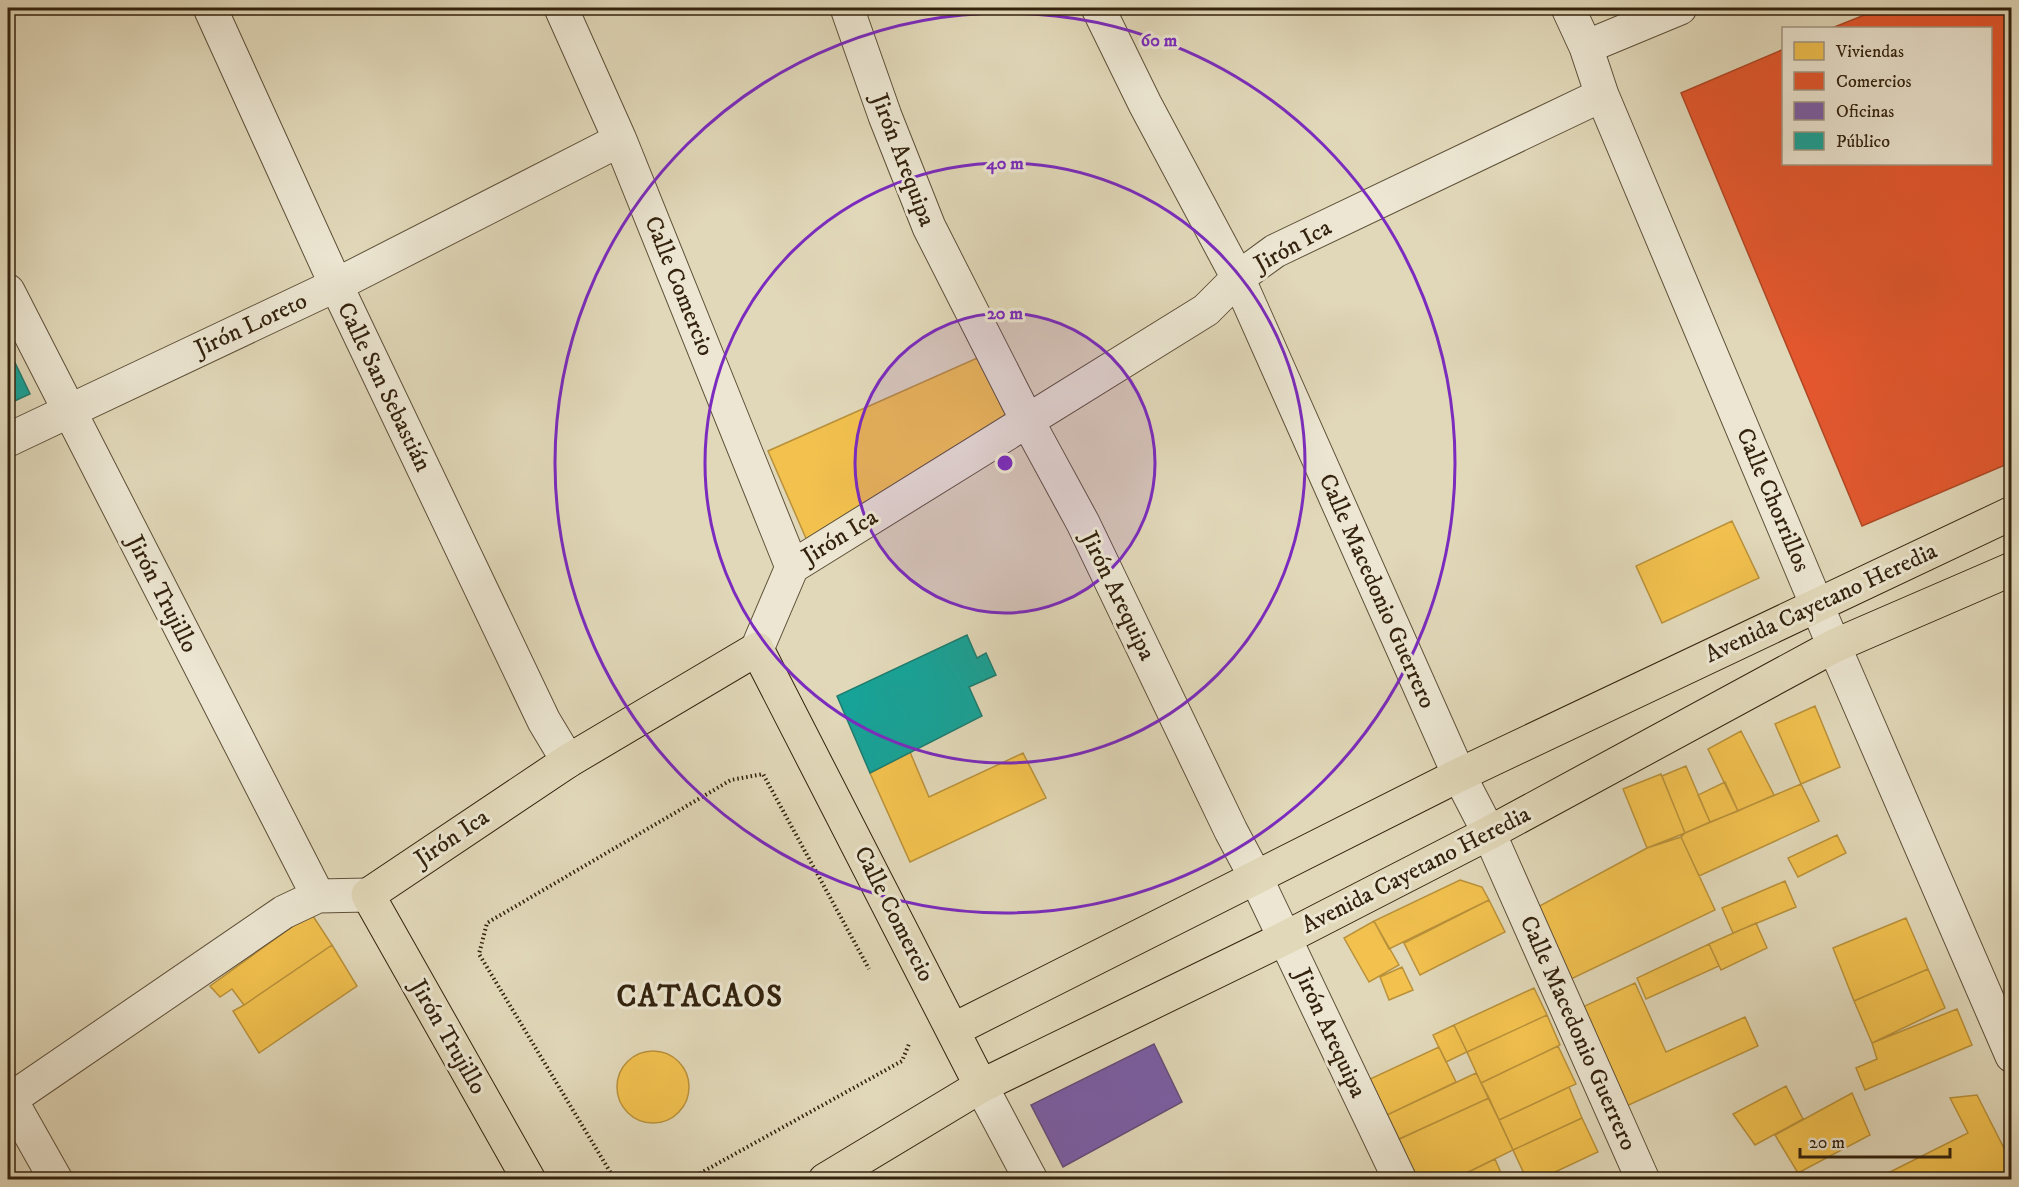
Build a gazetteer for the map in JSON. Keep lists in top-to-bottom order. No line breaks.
{"streets":{"main road":["Jirón Ica","Calle Comercio","Jirón Trujillo","Avenida Cayetano Heredia"],"street":["Jirón Arequipa","Jirón Loreto","Calle San Sebastián","Calle Chorrillos","Calle Macedonio Guerrero"]},"crossings":[["Jirón Arequipa","Jirón Ica"],["Jirón Arequipa","Avenida Cayetano Heredia"],["Jirón Ica","Calle Comercio"],["Jirón Ica","Calle San Sebastián"],["Jirón Ica","Calle Chorrillos"],["Jirón Ica","Calle Macedonio Guerrero"],["Jirón Ica","Jirón Trujillo"],["Calle Comercio","Jirón Loreto"],["Calle Comercio","Avenida Cayetano Heredia"],["Jirón Loreto","Calle San Sebastián"],["Jirón Loreto","Jirón Trujillo"],["Calle Chorrillos","Avenida Cayetano Heredia"],["Calle Macedonio Guerrero","Avenida Cayetano Heredia"]],"districts":["CATACAOS"],"legend":["Viviendas","Comercios","Oficinas","Público"],"scale_bar":"20 m","rings":["60 m","40 m","20 m"]}
